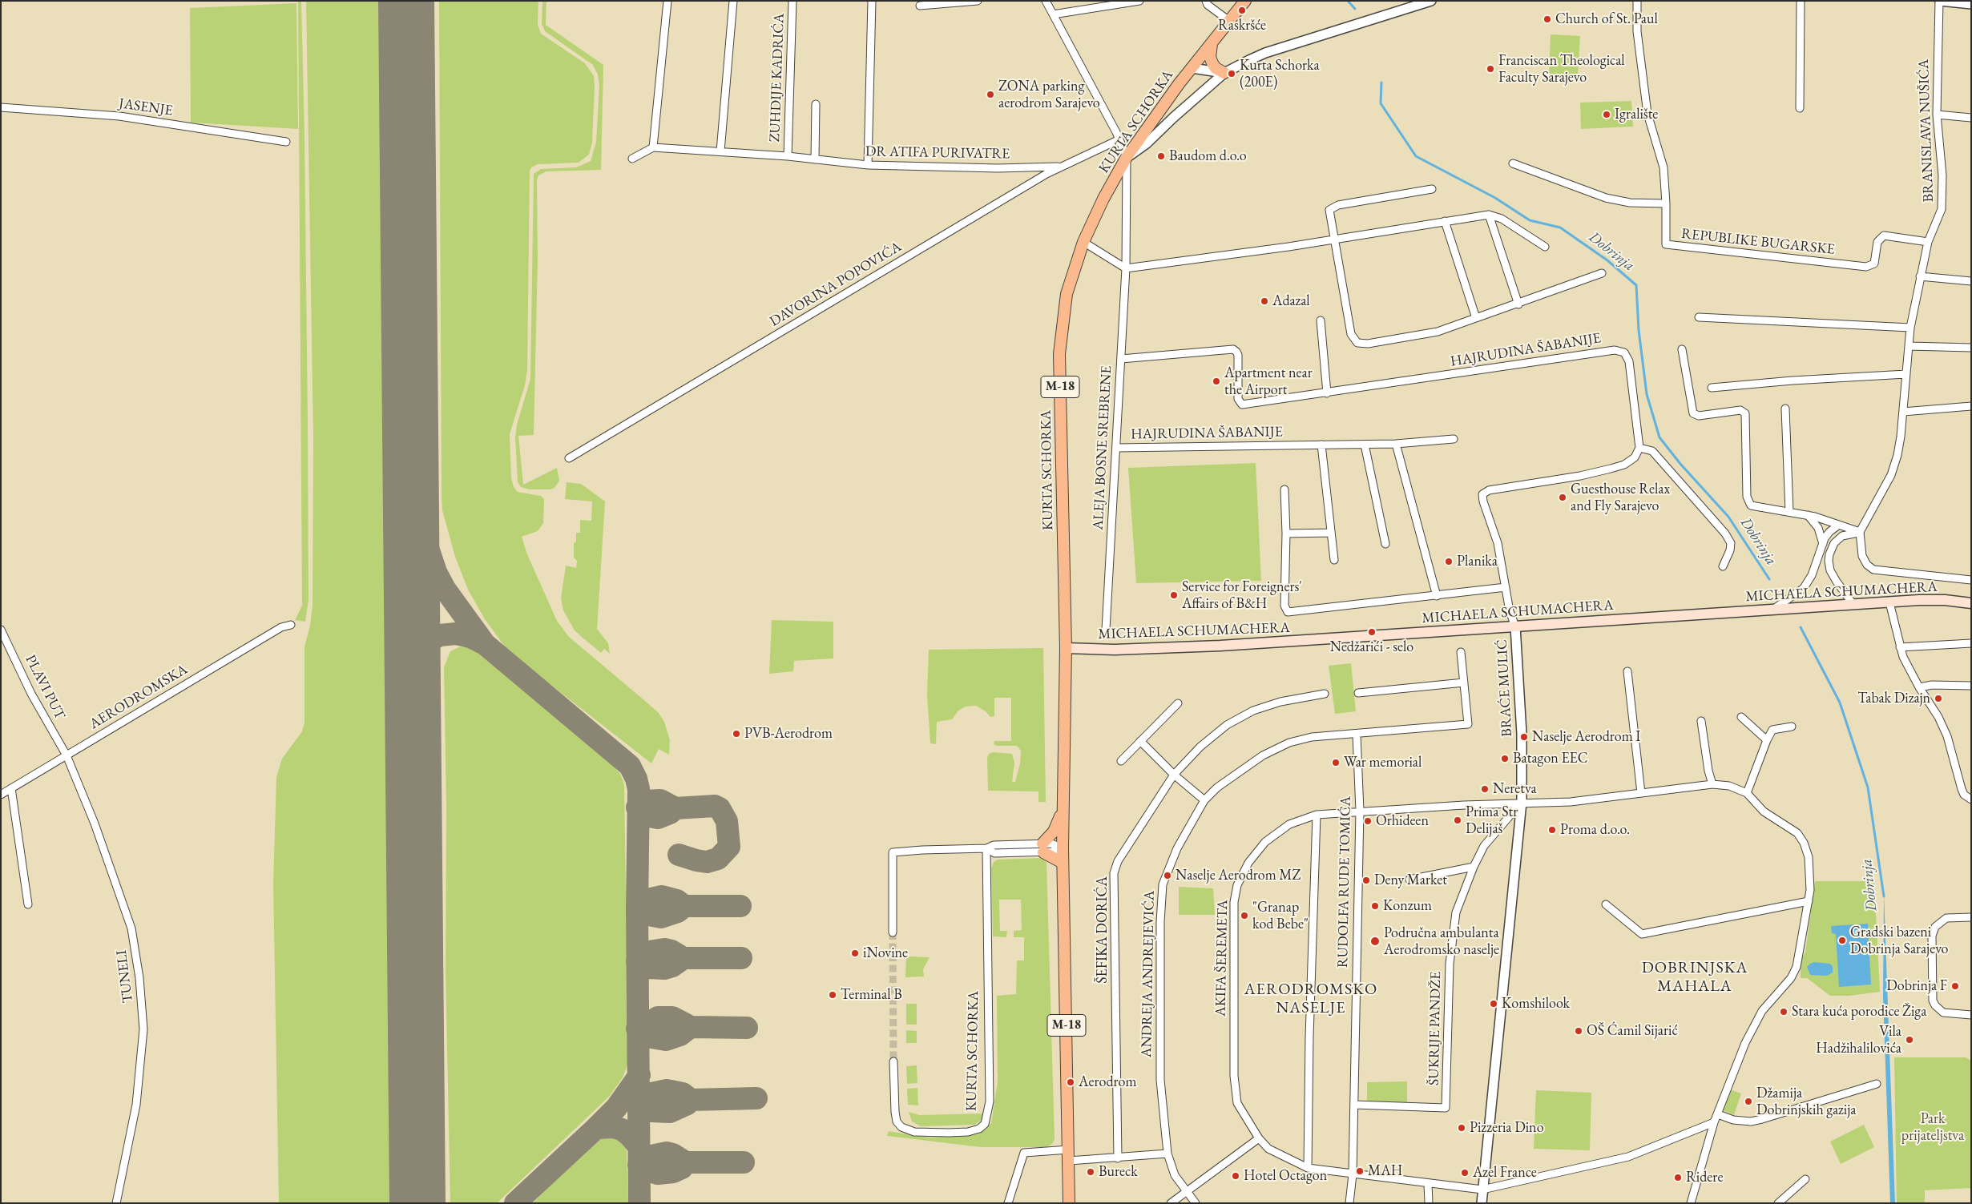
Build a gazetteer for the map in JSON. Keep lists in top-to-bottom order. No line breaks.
{"streets":{"main road":["KURTA SCHORKA","M-18","MICHAELA SCHUMACHERA"],"street":["ZUHDIJE KADRIĆA","JASENJE","BRANISLAVA NUŠIĆA","DR ATIFA PURIVATRE","REPUBLIKE BUGARSKE","DAVORINA POPOVIĆA","HAJRUDINA ŠABANIJE","ALEJA BOSNE SREBRENE","PLAVI PUT","BRAĆE MULIĆ","AERODROMSKA","RUDOLFA RUDE TOMIĆA","ŠEFIKA DORIĆA","AKIFA ŠEREMETA","ANDREJA ANDREJEVIĆA","TUNELI","ŠUKRIJE PANDŽE"]},"crossings":[["ZUHDIJE KADRIĆA","DR ATIFA PURIVATRE"],["KURTA SCHORKA","ALEJA BOSNE SREBRENE"],["KURTA SCHORKA","MICHAELA SCHUMACHERA"],["BRANISLAVA NUŠIĆA","REPUBLIKE BUGARSKE"],["DR ATIFA PURIVATRE","DAVORINA POPOVIĆA"],["HAJRUDINA ŠABANIJE","ALEJA BOSNE SREBRENE"],["MICHAELA SCHUMACHERA","BRAĆE MULIĆ"],["PLAVI PUT","AERODROMSKA"],["PLAVI PUT","TUNELI"],["BRAĆE MULIĆ","AKIFA ŠEREMETA"],["BRAĆE MULIĆ","ŠUKRIJE PANDŽE"],["AERODROMSKA","TUNELI"],["RUDOLFA RUDE TOMIĆA","AKIFA ŠEREMETA"],["RUDOLFA RUDE TOMIĆA","ANDREJA ANDREJEVIĆA"],["RUDOLFA RUDE TOMIĆA","ŠUKRIJE PANDŽE"],["AKIFA ŠEREMETA","ŠUKRIJE PANDŽE"]],"districts":["DOBRINJSKA MAHALA","AERODROMSKO NASELJE"],"water":["Dobrinja"],"parks":["Park prijateljstva"],"places":["Raskršće","Church of St. Paul","Franciscan Theological Faculty Sarajevo","Kurta Schorka (200E)","ZONA parking aerodrom Sarajevo","Igralište","Baudom d.o.o","Adazal","Apartment near the Airport","Guesthouse Relax and Fly Sarajevo","Planika","Service for Foreigners' Affairs of B&H","Nedžarići - selo","Tabak Dizajn","PVB-Aerodrom","Naselje Aerodrom I","Batagon EEC","War memorial","Neretva","Prima Str Delijaš","Orhideen","Proma d.o.o.","Naselje Aerodrom MZ","Deny Market","Konzum","\"Granap kod Bebe\"","Gradski bazeni Dobrinja Sarajevo","Područna ambulanta Aerodromsko naselje","iNovine","Dobrinja F","Terminal B","Komshilook","Stara kuća porodice Žiga","OŠ Ćamil Sijarić","Vila Hadžihalilovića","Aerodrom","Džamija Dobrinjskih gazija","Pizzeria Dino","MAH","Bureck","Azel France","Hotel Octagon","Ridere"]}
